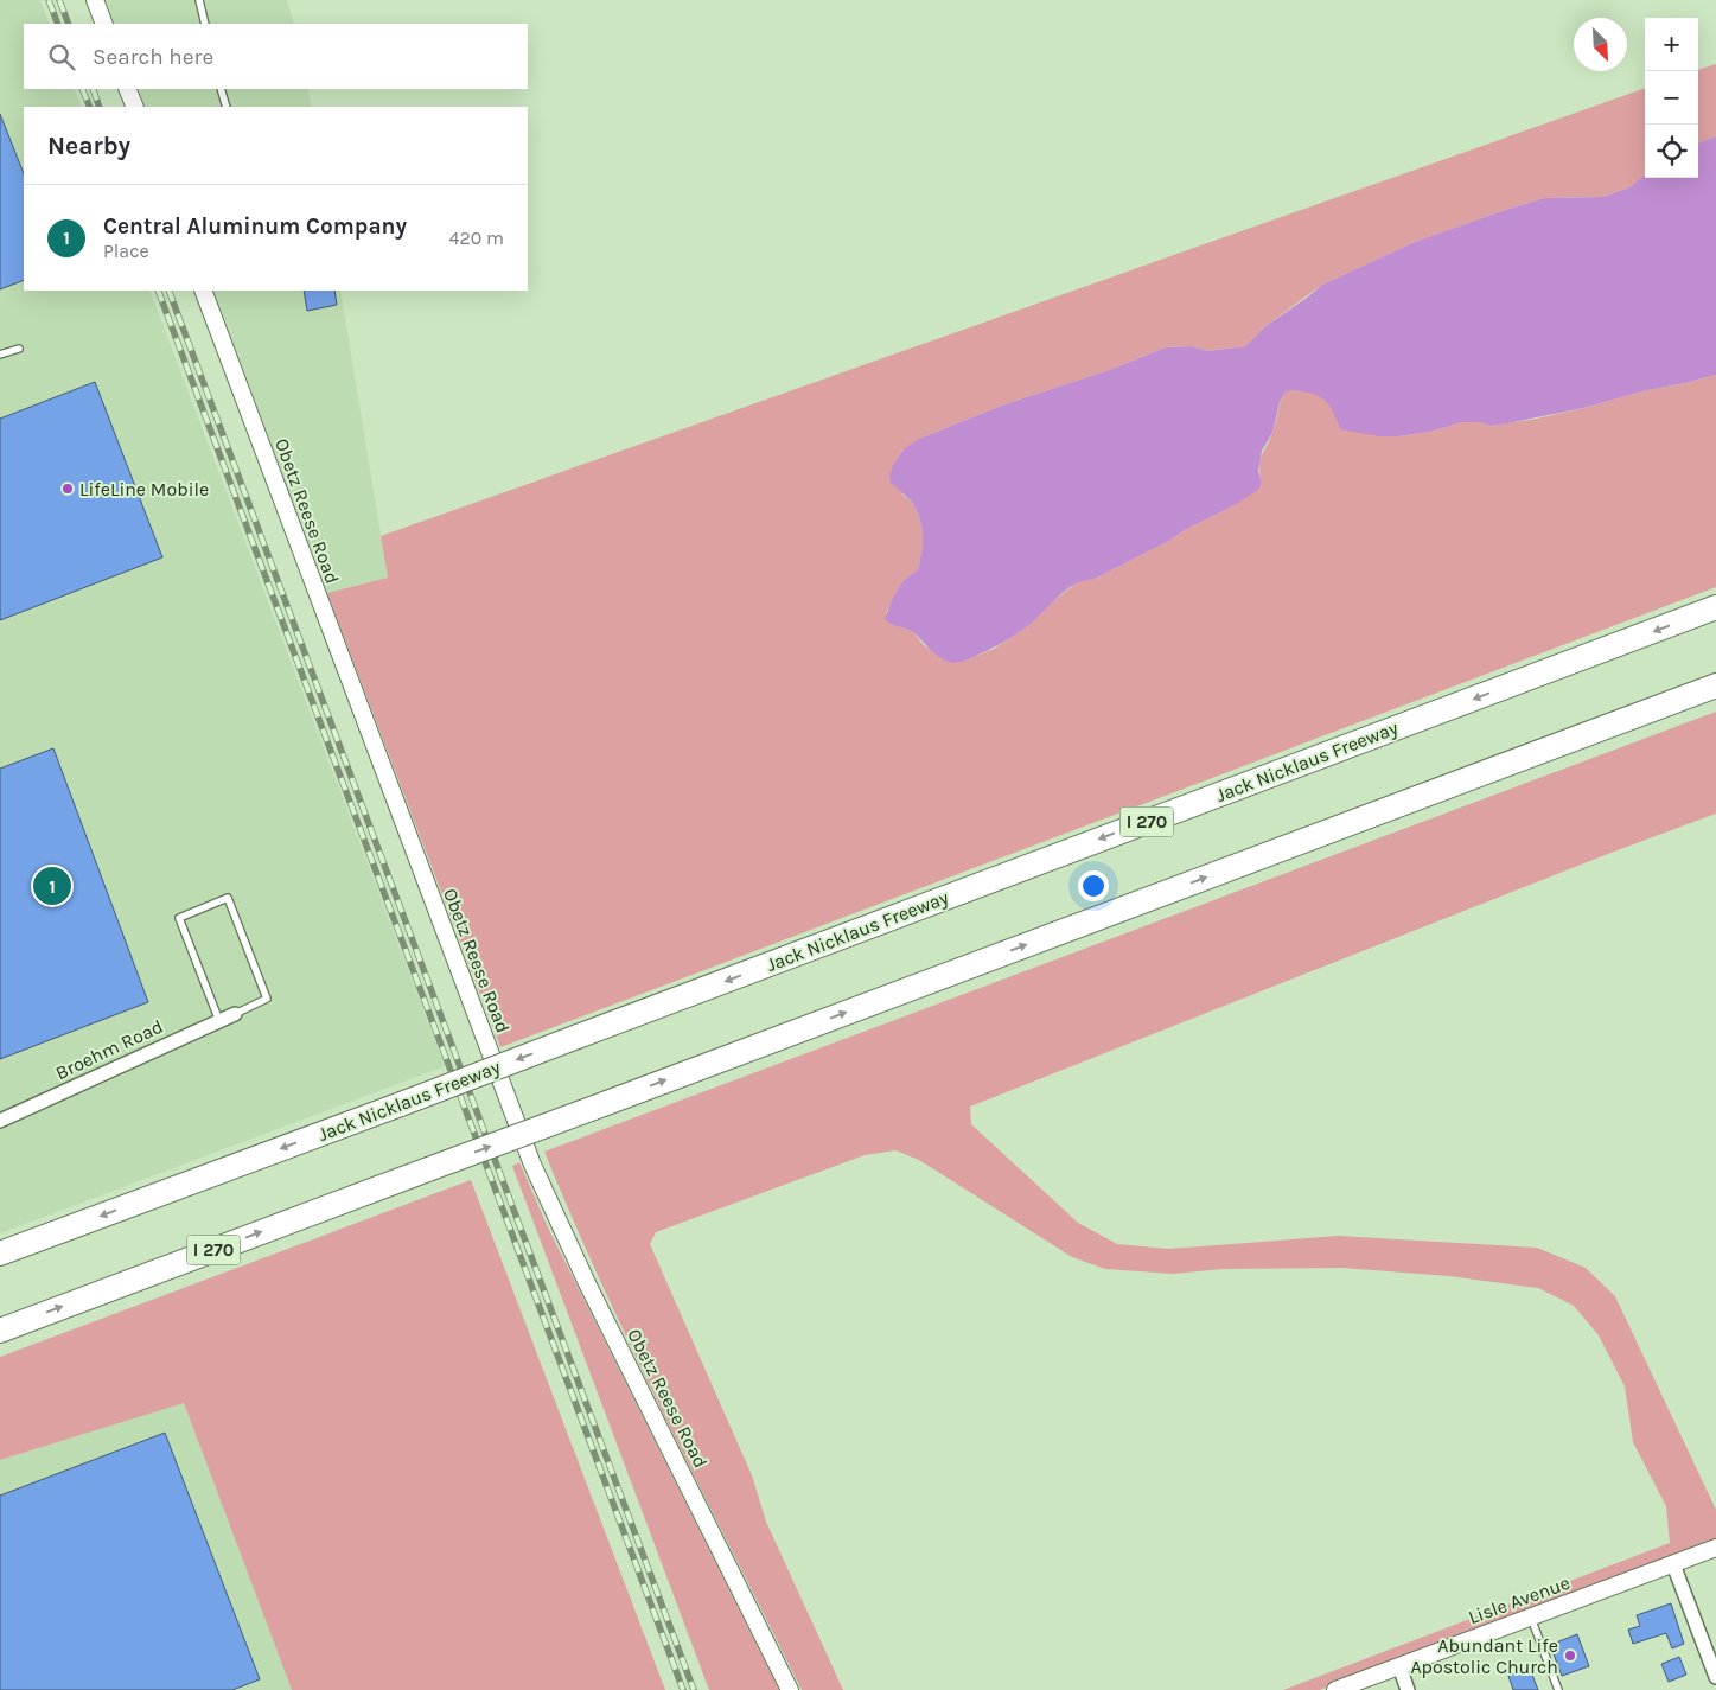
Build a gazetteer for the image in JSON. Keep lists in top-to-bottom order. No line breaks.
{"streets":{"highway":["Jack Nicklaus Freeway","I 270"],"street":["Obetz Reese Road","Broehm Road","Lisle Avenue"]},"places":["LifeLine Mobile","Abundant Life Apostolic Church"],"north":"bottom right","page":{"map_buttons":["+","−"],"search":"Search here","heading":"Nearby","list":[{"mark":"1","name":"Central Aluminum Company","note":"Place","value":"420 m"}],"pins":"1"}}
